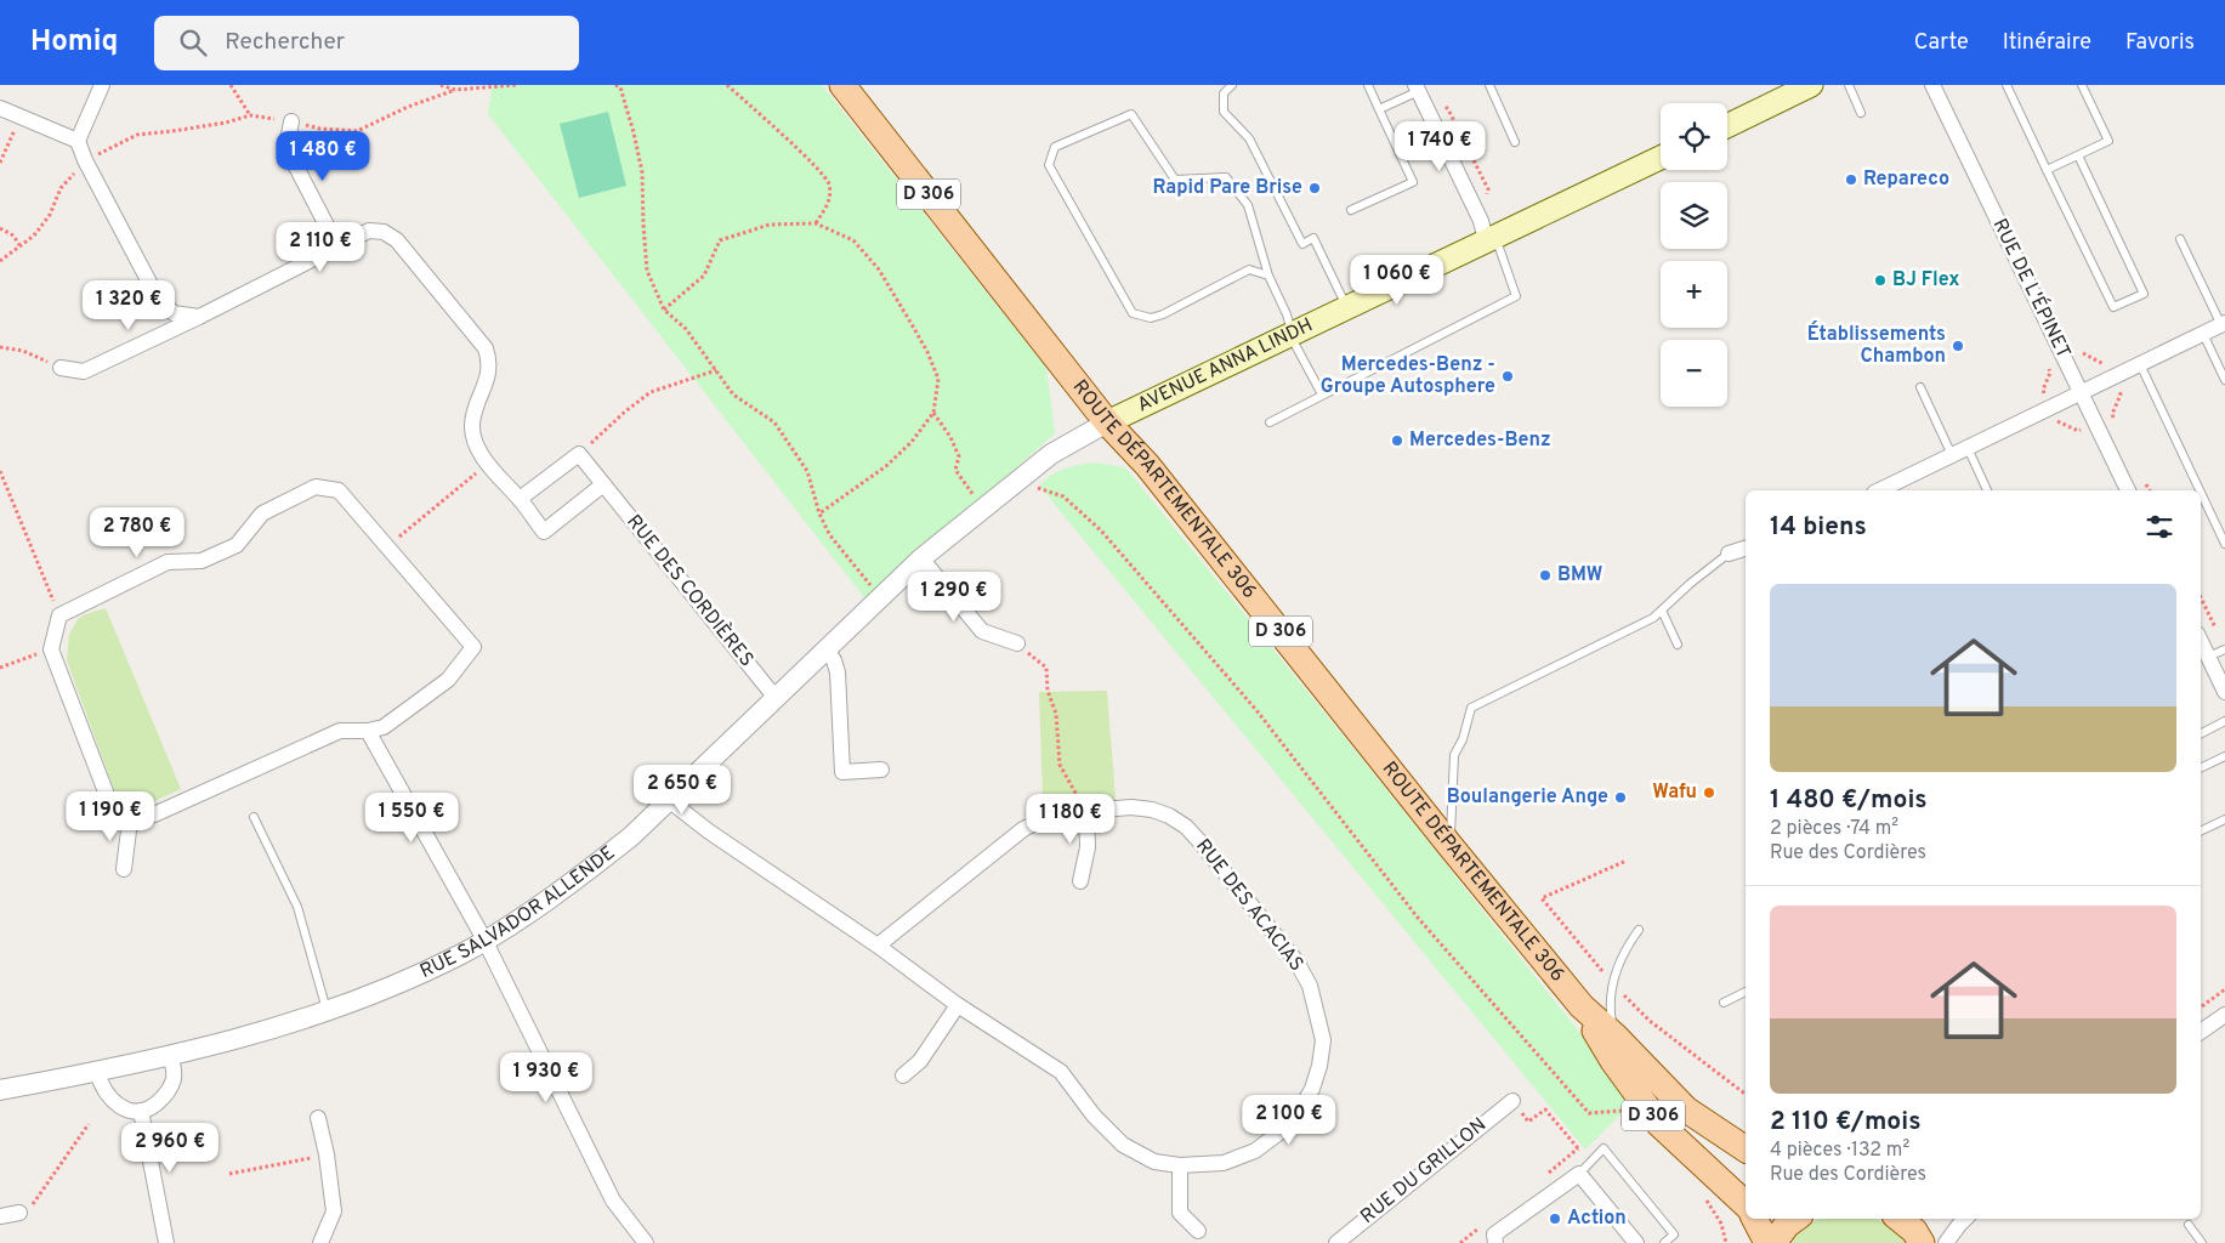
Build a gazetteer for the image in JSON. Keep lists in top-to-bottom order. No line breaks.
{"streets":{"main road":["D 306","AVENUE ANNA LINDH","ROUTE DÉPARTEMENTALE 306"],"street":["RUE DE L'ÉPINET","RUE DES CORDIÈRES","RUE DES ACACIAS","RUE SALVADOR ALLENDE","RUE DU GRILLON"]},"crossings":[["AVENUE ANNA LINDH","ROUTE DÉPARTEMENTALE 306"],["AVENUE ANNA LINDH","RUE SALVADOR ALLENDE"],["ROUTE DÉPARTEMENTALE 306","RUE SALVADOR ALLENDE"],["RUE DES CORDIÈRES","RUE SALVADOR ALLENDE"],["RUE DES ACACIAS","RUE SALVADOR ALLENDE"]],"places":["Repareco","Rapid Pare Brise","BJ Flex","Établissements Chambon","Mercedes-Benz - Groupe Autosphere","Mercedes-Benz","BMW","Wafu","Boulangerie Ange","Action"],"page":{"header":"Homiq","search":"Rechercher","nav":["Carte","Itinéraire","Favoris"],"map_buttons":["+","−"],"price":["1 740 €","1 480 €","2 110 €","1 060 €","1 320 €","2 780 €","1 290 €","2 650 €","1 190 €","1 550 €","1 180 €","1 930 €","2 100 €","2 960 €"],"heading":"14 biens","list":[{"name":"1 480 €/mois","note":"2 pièces · 74 m² · Rue des Cordières"},{"name":"2 110 €/mois","note":"4 pièces · 132 m² · Rue des Cordières"}]}}
